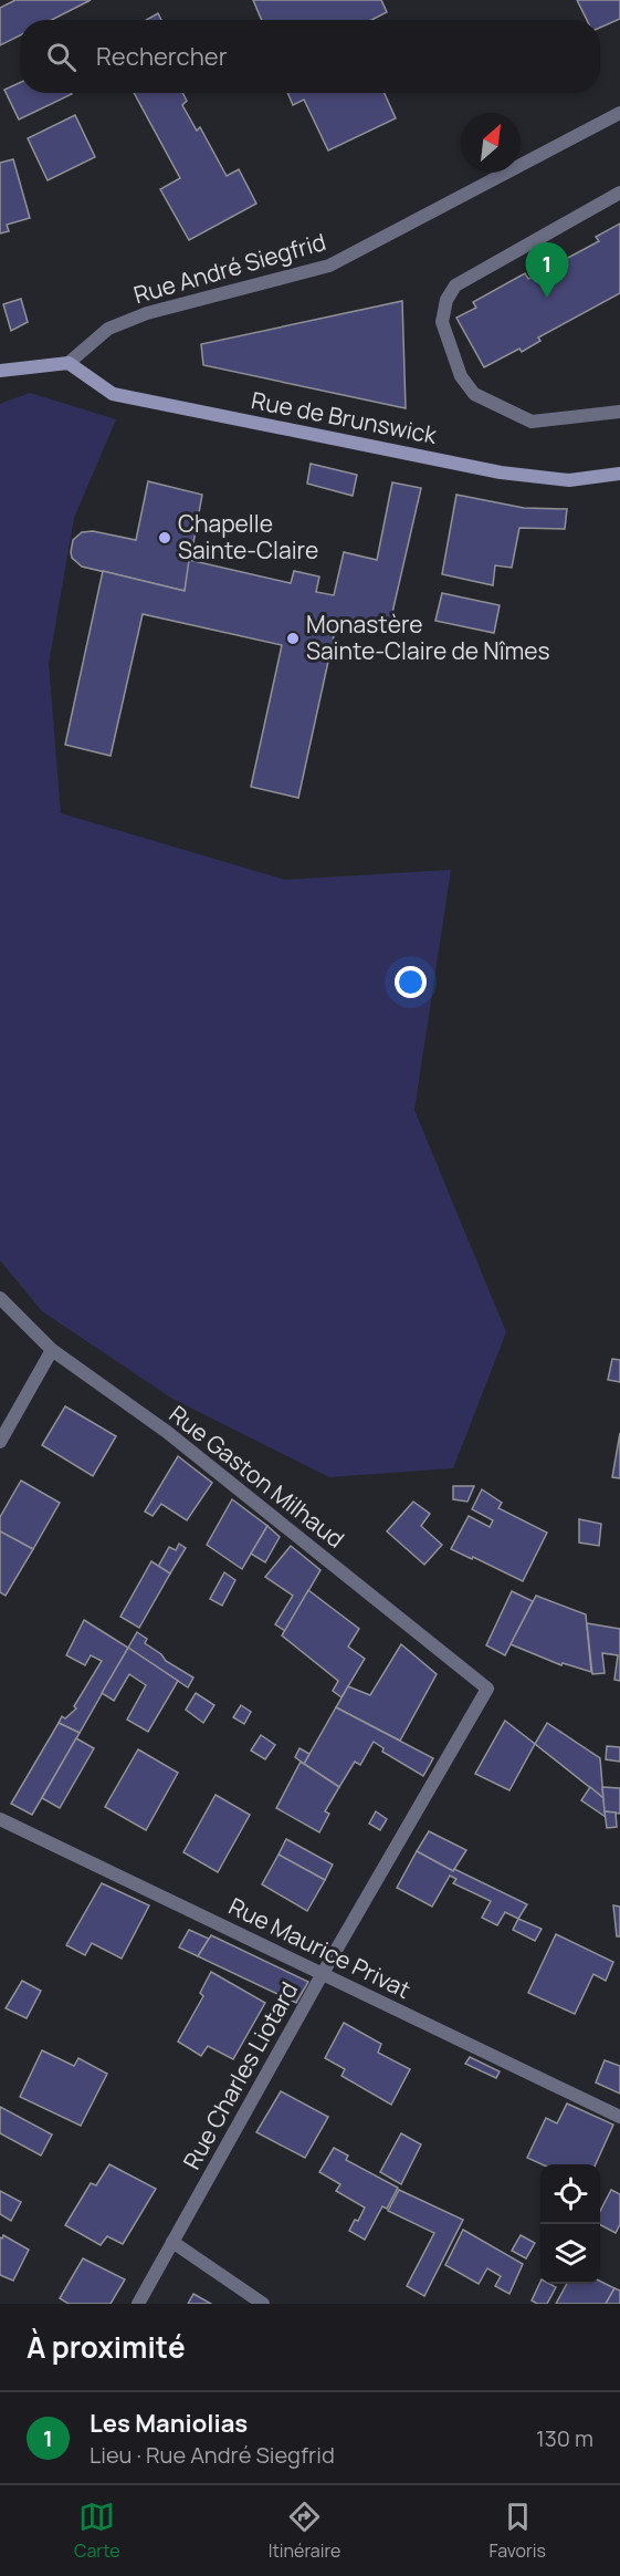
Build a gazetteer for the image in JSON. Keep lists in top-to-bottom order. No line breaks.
{"streets":{"street":["Rue André Siegfrid","Rue de Brunswick","Rue Gaston Milhaud","Rue Maurice Privat","Rue Charles Liotard"]},"crossings":[["Rue André Siegfrid","Rue de Brunswick"],["Rue Gaston Milhaud","Rue Charles Liotard"],["Rue Maurice Privat","Rue Charles Liotard"]],"places":["Chapelle Sainte-Claire","Monastère Sainte-Claire de Nîmes"],"north":"top right","page":{"search":"Rechercher","pins":"1","heading":"À proximité","list":[{"mark":"1","name":"Les Maniolias","note":"Lieu · Rue André Siegfrid","value":"130 m"}],"nav":["Carte","Itinéraire","Favoris"]}}
